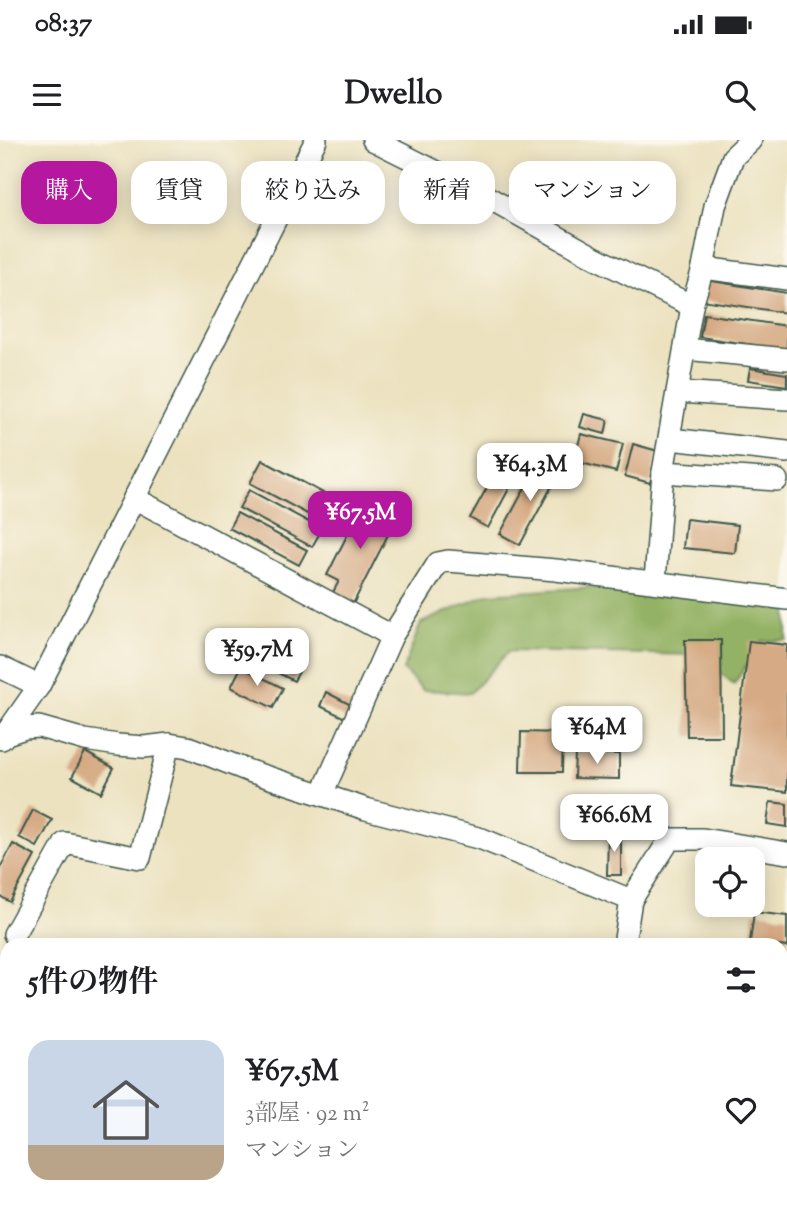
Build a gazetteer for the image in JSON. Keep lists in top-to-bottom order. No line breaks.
{"page":{"status":"08:37","header":"Dwello","chip":["購入","賃貸","絞り込み","新着","マンション"],"price":["¥64.3M","¥67.5M","¥59.7M","¥64M","¥66.6M"],"heading":"5件の物件","list":[{"name":"¥67.5M","note":"3部屋 · 92 m² · マンション"}]}}
